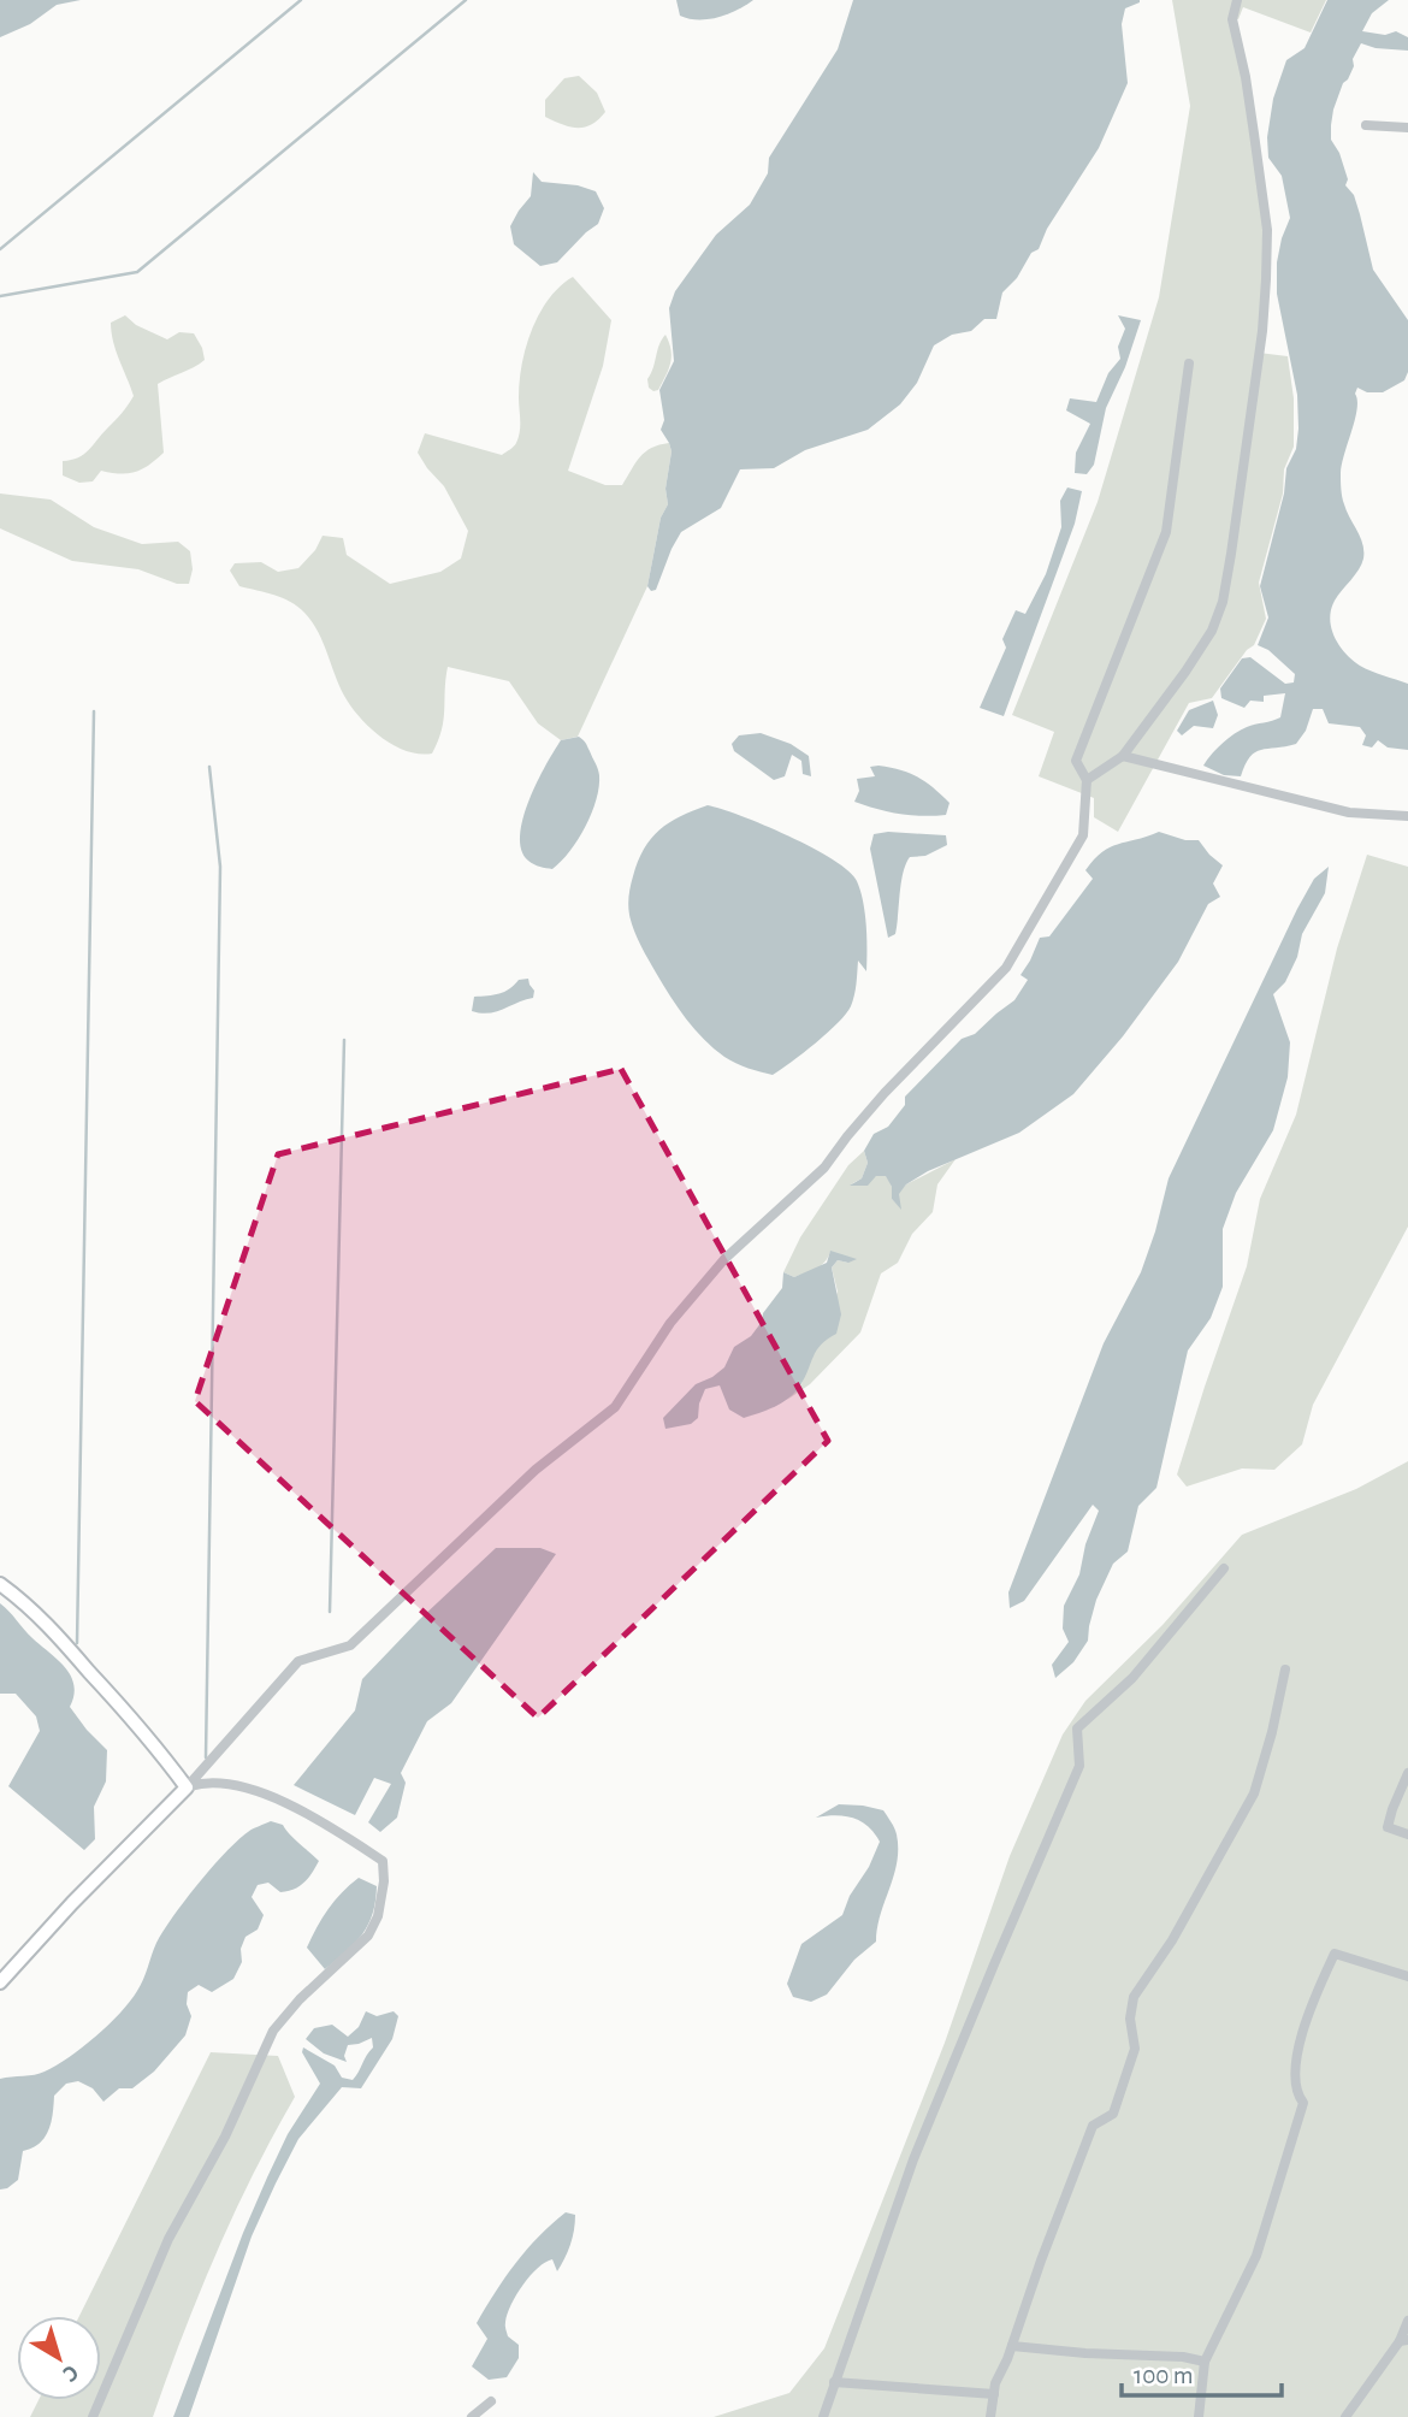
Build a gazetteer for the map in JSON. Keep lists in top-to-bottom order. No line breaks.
{"scale_bar":"100 m","north":"bottom right"}
